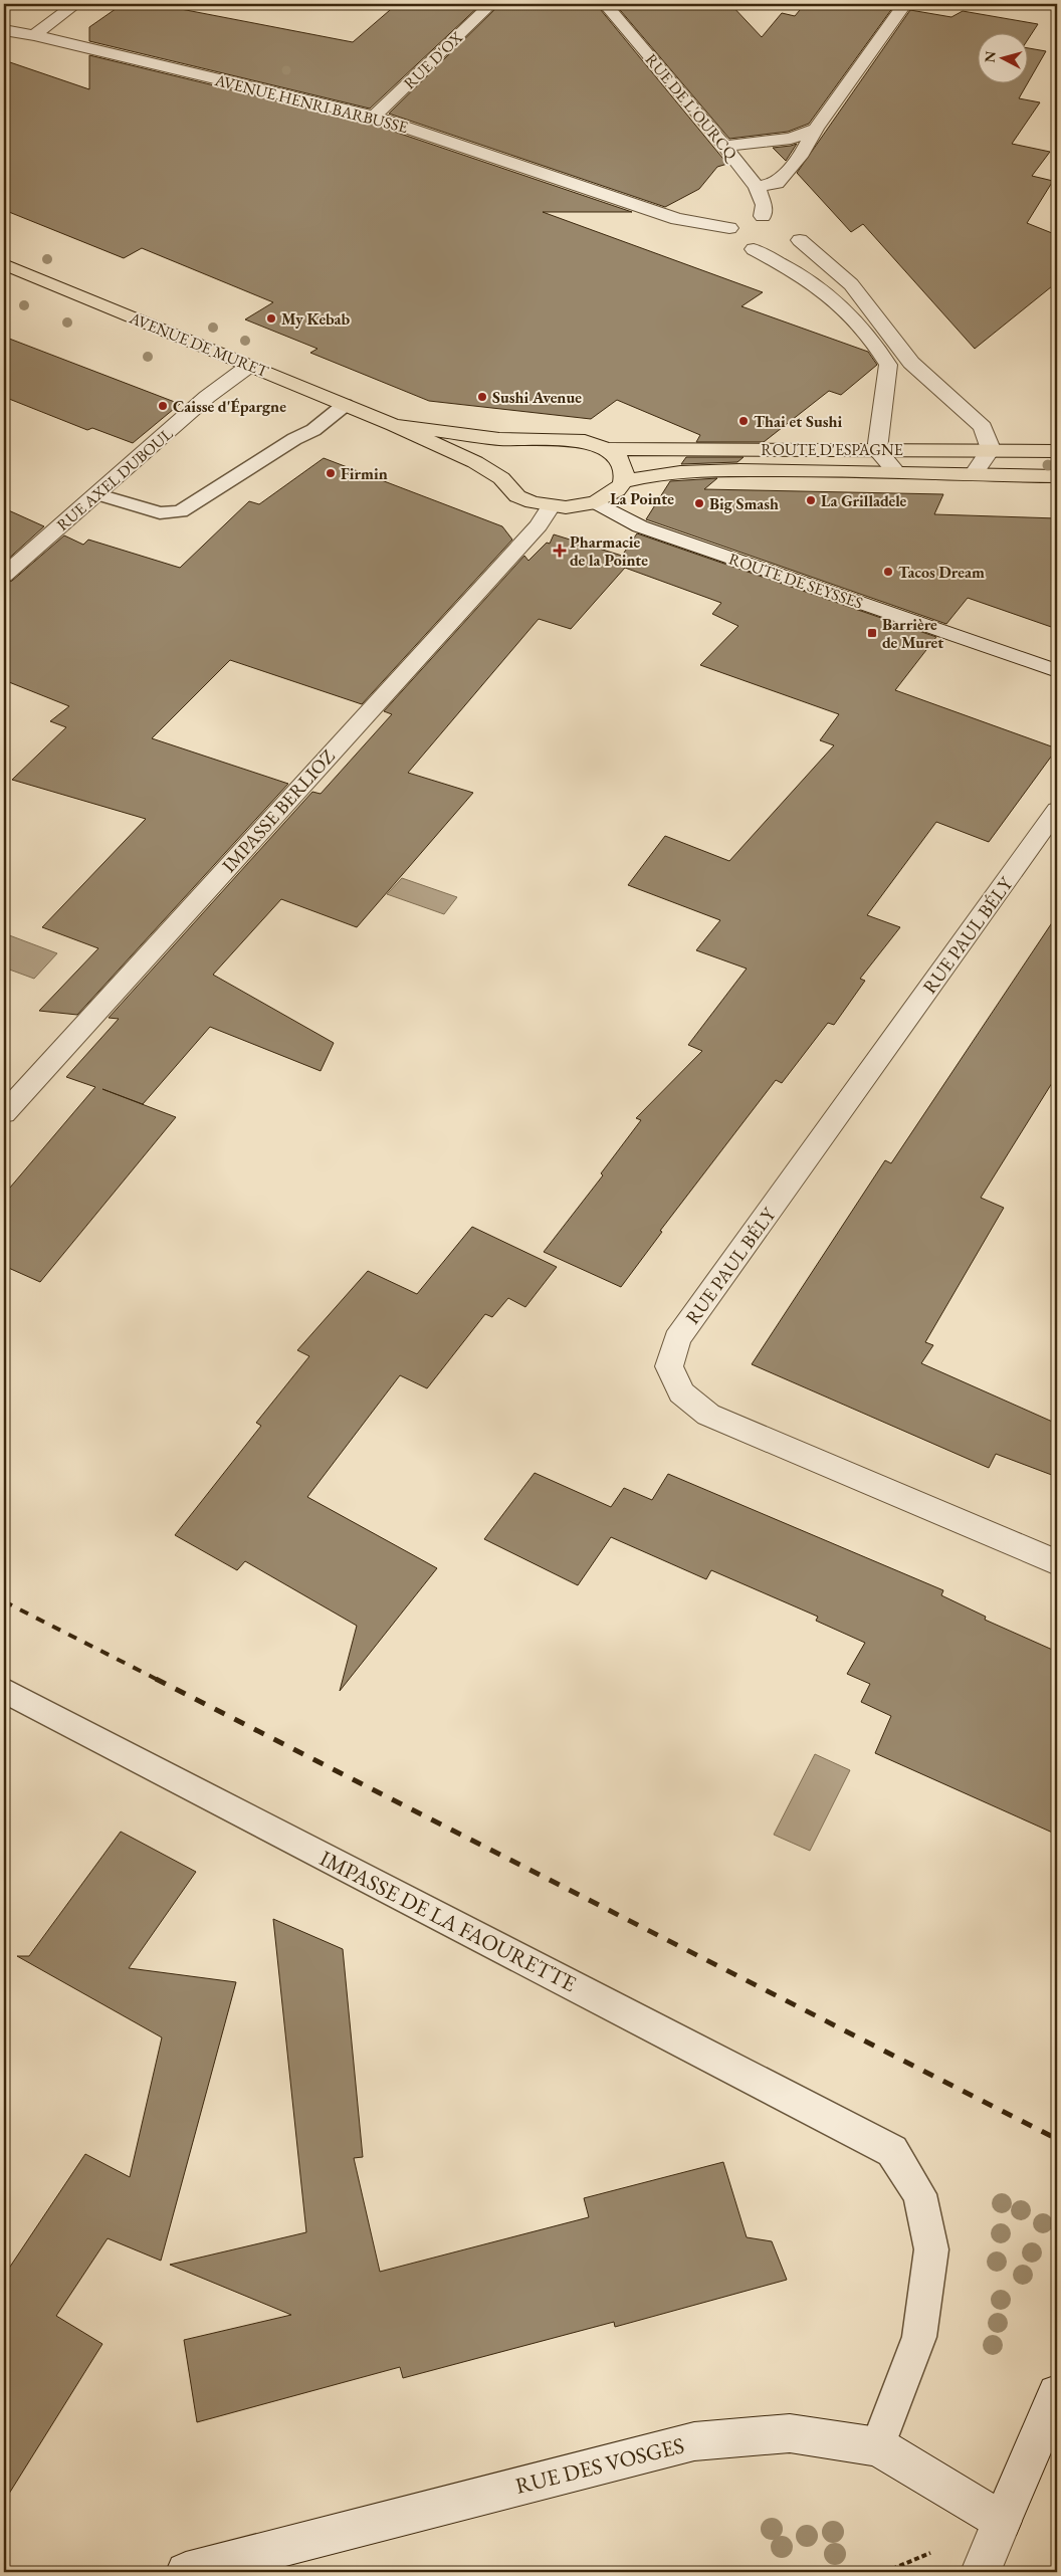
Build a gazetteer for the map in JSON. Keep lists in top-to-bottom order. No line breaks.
{"streets":{"main road":["AVENUE DE MURET","ROUTE D'ESPAGNE"],"street":["RUE D'OX","AVENUE HENRI BARBUSSE","RUE DE L'OURCQ","RUE AXEL DUBOUL","ROUTE DE SEYSSES","IMPASSE BERLIOZ","RUE PAUL BÉLY","RUE DES VOSGES"],"lane":["IMPASSE DE LA FAOURETTE"]},"crossings":[["RUE D'OX","AVENUE HENRI BARBUSSE"],["AVENUE HENRI BARBUSSE","RUE DE L'OURCQ"],["AVENUE DE MURET","ROUTE D'ESPAGNE"],["AVENUE DE MURET","RUE AXEL DUBOUL"],["AVENUE DE MURET","ROUTE DE SEYSSES"],["AVENUE DE MURET","IMPASSE BERLIOZ"],["ROUTE D'ESPAGNE","ROUTE DE SEYSSES"],["ROUTE D'ESPAGNE","IMPASSE BERLIOZ"],["ROUTE DE SEYSSES","IMPASSE BERLIOZ"],["IMPASSE DE LA FAOURETTE","RUE DES VOSGES"]],"districts":["La Pointe"],"places":{"other":["My Kebab","Sushi Avenue","Caisse d'Épargne","Thai et Sushi","Firmin","La Grilladele","Big Smash","Tacos Dream"],"health":["Pharmacie de la Pointe"],"transit":["Barrière de Muret"]},"north":"left"}
